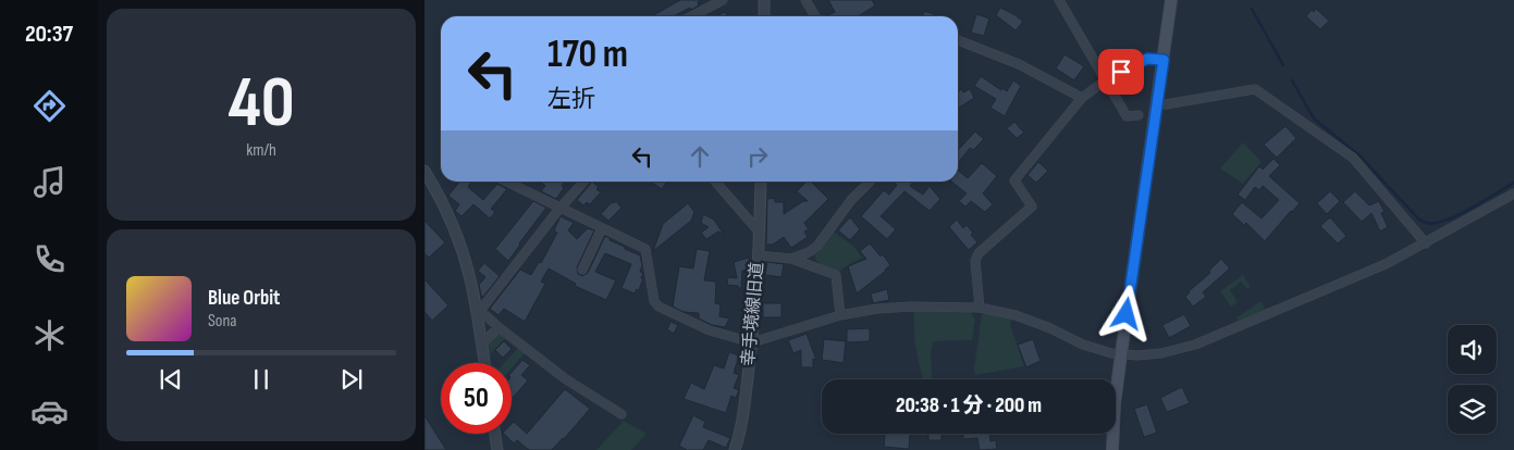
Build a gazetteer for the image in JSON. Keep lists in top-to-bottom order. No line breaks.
{"streets":{"street":["幸手境線旧道"]},"page":{"tabs":"20:37","tile":["40","km/h"],"turn":["170 m","左折"],"song":["Blue Orbit","Sona"],"limit":"50","trip":"20:38 · 1 分 · 200 m"}}
